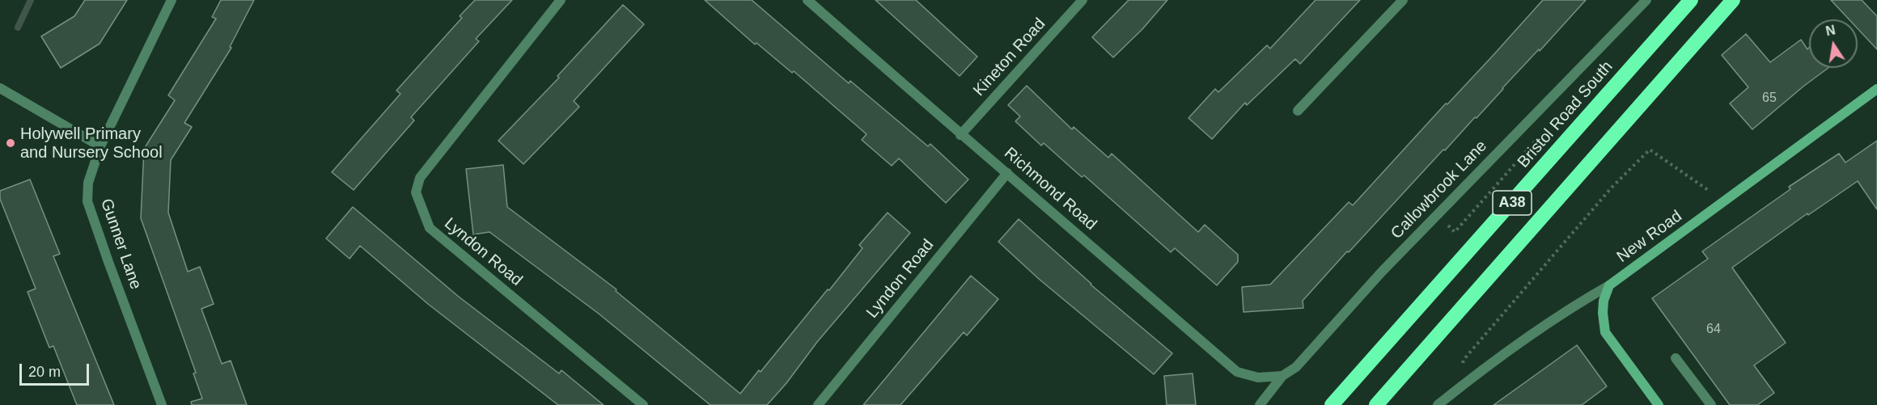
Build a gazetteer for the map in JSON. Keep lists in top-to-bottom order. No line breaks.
{"streets":{"highway":["Bristol Road South","A38"],"street":["Kineton Road","Richmond Road","Callowbrook Lane","New Road","Gunner Lane","Lyndon Road"]},"crossings":[["Kineton Road","Richmond Road"],["Richmond Road","Callowbrook Lane"],["Richmond Road","Lyndon Road"]],"places":["Holywell Primary and Nursery School"],"house_numbers":["65","64"],"scale_bar":"20 m","north":"top"}
